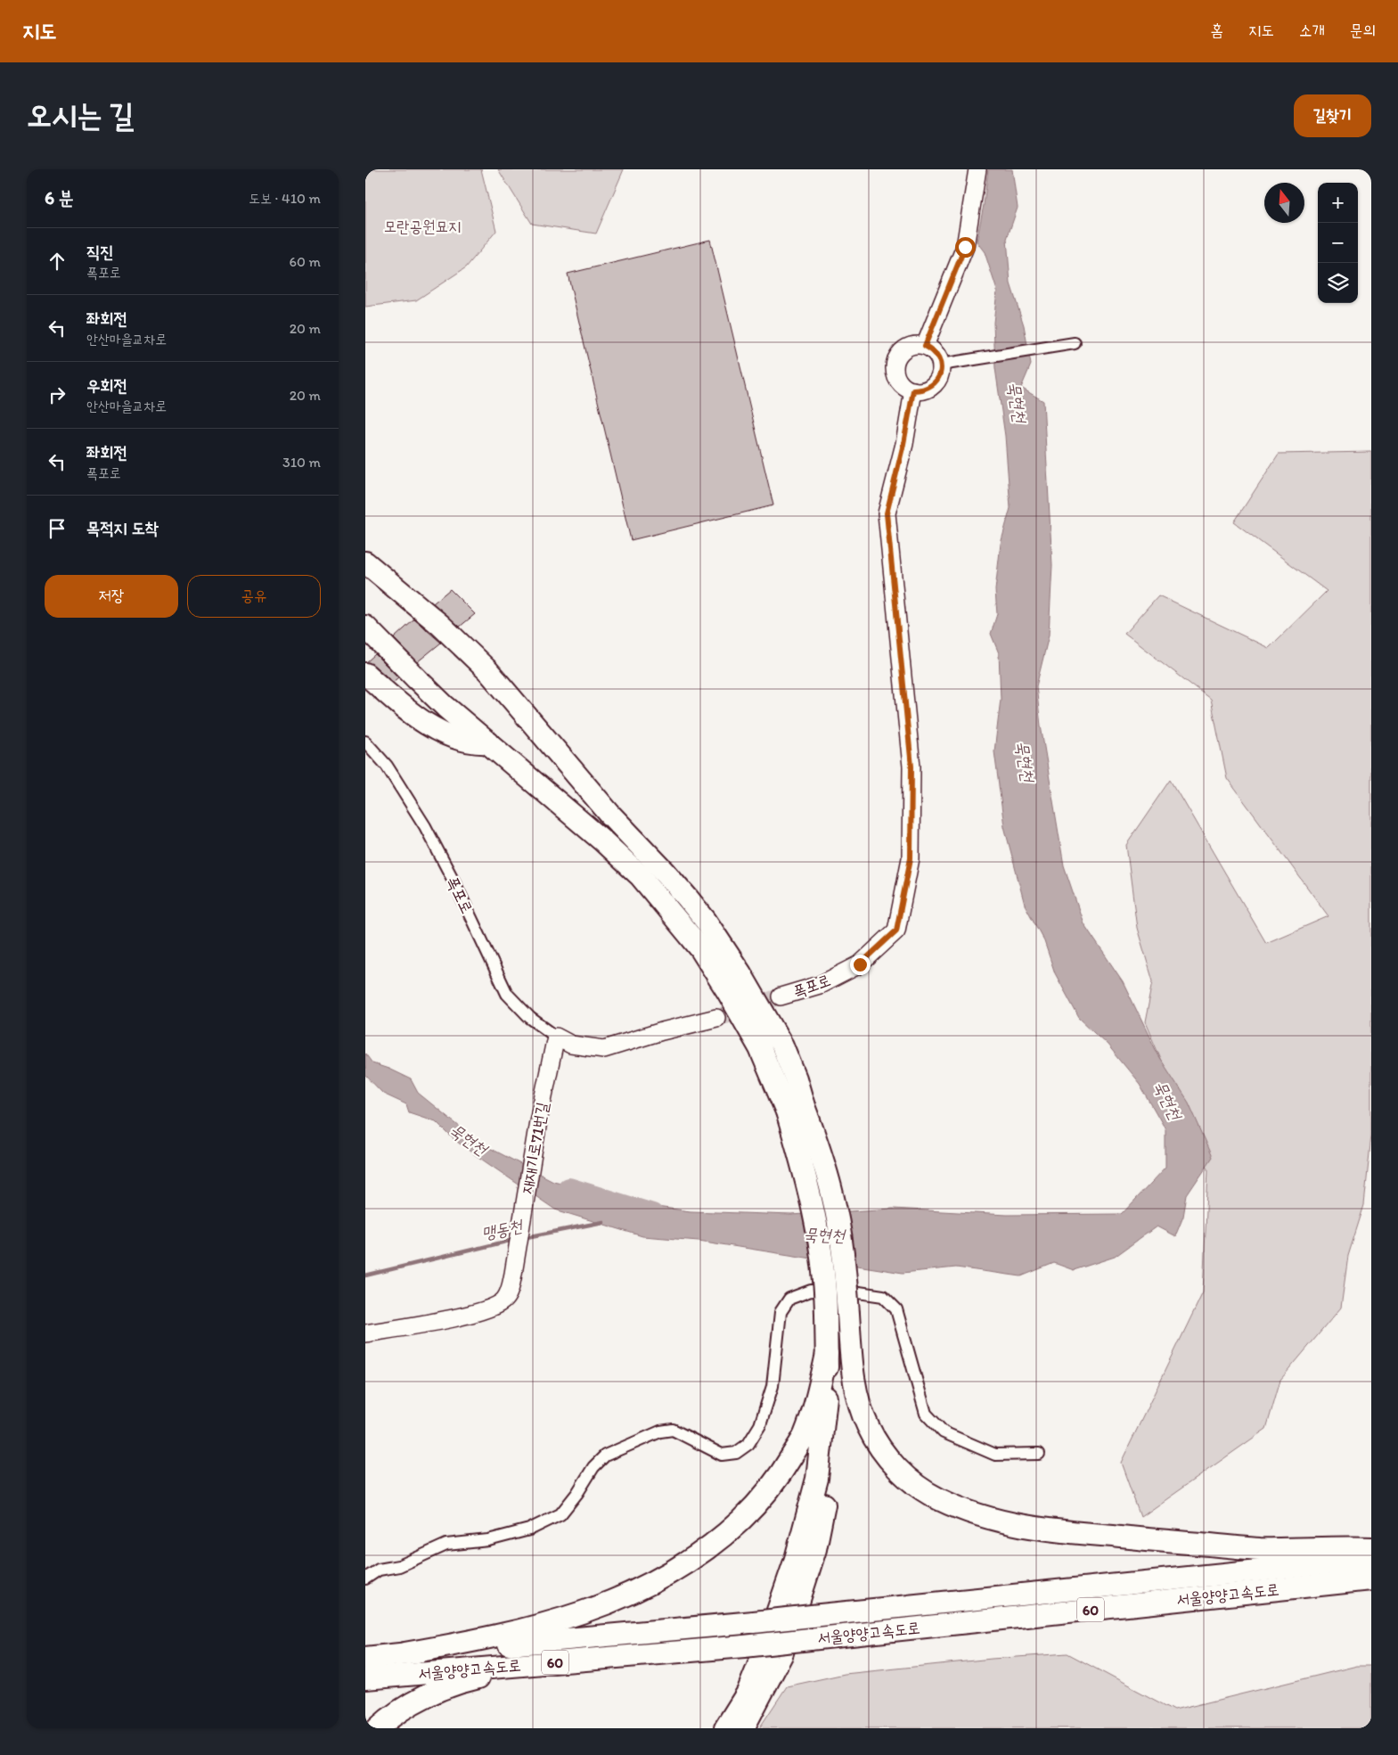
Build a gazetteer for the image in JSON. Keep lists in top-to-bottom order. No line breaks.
{"streets":{"highway":["서울양양고속도로","60"],"main road":["폭포로","재재기로71번길"]},"crossings":[["폭포로","재재기로71번길"]],"water":["묵현천","맹동천"],"parks":["모란공원묘지"],"north":"top","page":{"header":"지도","nav":["홈","지도","소개","문의"],"buttons":["길찾기",["저장","공유"]],"title":"오시는 길","heading":["6 분","도보 · 410 m"],"map_buttons":["+","−"],"list":[["직진","폭포로","60 m"],["좌회전","안산마을교차로","20 m"],["우회전","안산마을교차로","20 m"],["좌회전","폭포로","310 m"],"목적지 도착"]}}
